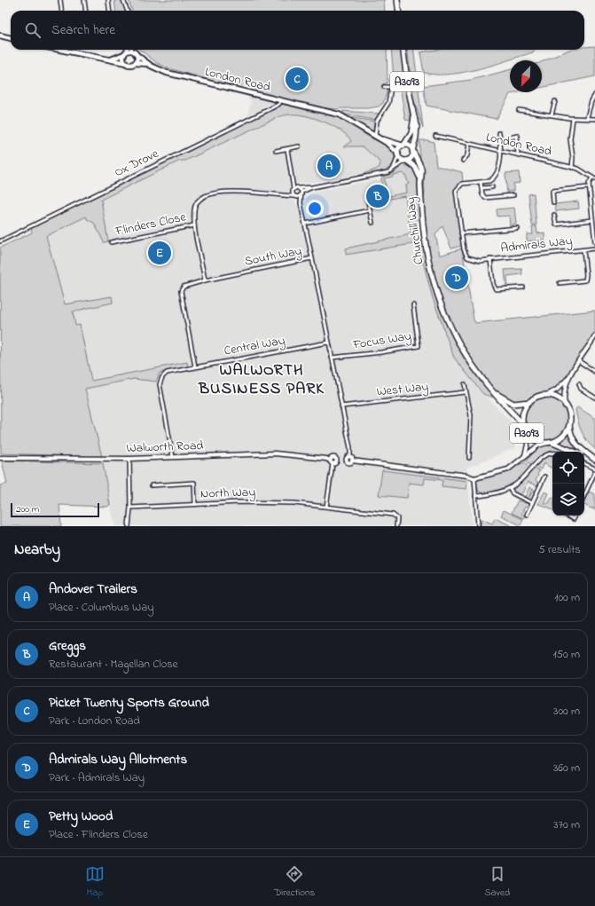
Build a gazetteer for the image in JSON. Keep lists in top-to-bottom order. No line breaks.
{"streets":{"main road":["London Road","A3093","Churchill Way"],"street":["Ox Drove","Flinders Close","Admirals Way","South Way","Focus Way","Central Way","West Way","Walworth Road","North Way"]},"crossings":[["London Road","A3093"],["London Road","Ox Drove"],["London Road","Churchill Way"],["London Road","Admirals Way"],["A3093","Churchill Way"],["South Way","Focus Way"],["South Way","Central Way"],["South Way","West Way"],["Central Way","Walworth Road"]],"districts":["WALWORTH BUSINESS PARK"],"scale_bar":"200 m","north":"bottom left","page":{"search":"Search here","pins":["C","A","B","E","D"],"scale":"200 m","heading":["Nearby","5 results"],"list":[{"mark":"A","name":"Andover Trailers","note":"Place · Columbus Way","value":"100 m"},{"mark":"B","name":"Greggs","note":"Restaurant · Magellan Close","value":"150 m"},{"mark":"C","name":"Picket Twenty Sports Ground","note":"Park · London Road","value":"300 m"},{"mark":"D","name":"Admirals Way Allotments","note":"Park · Admirals Way","value":"360 m"},{"mark":"E","name":"Petty Wood","note":"Place · Flinders Close","value":"370 m"}],"nav":["Map","Directions","Saved"]}}
